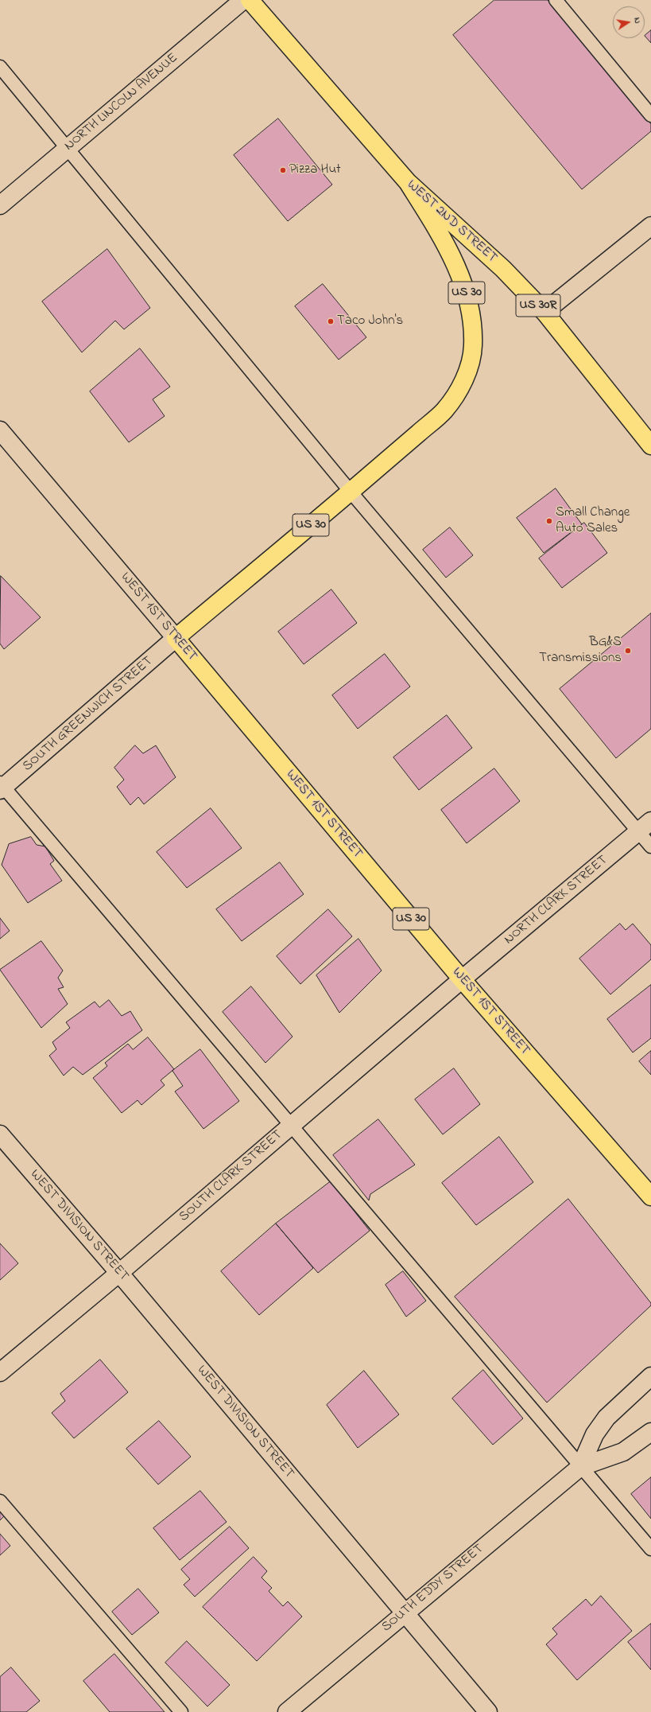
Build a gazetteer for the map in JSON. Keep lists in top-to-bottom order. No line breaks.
{"streets":{"highway":["WEST 2ND STREET","US 30","US 30R","WEST 1ST STREET"],"street":["NORTH LINCOLN AVENUE","SOUTH GREENWICH STREET","NORTH CLARK STREET","SOUTH CLARK STREET","WEST DIVISION STREET","SOUTH EDDY STREET"]},"crossings":[["WEST 2ND STREET","US 30"],["US 30","WEST 1ST STREET"],["US 30","SOUTH GREENWICH STREET"],["WEST 1ST STREET","SOUTH GREENWICH STREET"],["WEST 1ST STREET","NORTH CLARK STREET"],["WEST 1ST STREET","SOUTH CLARK STREET"],["NORTH CLARK STREET","SOUTH CLARK STREET"],["SOUTH CLARK STREET","WEST DIVISION STREET"],["WEST DIVISION STREET","SOUTH EDDY STREET"]],"places":["Pizza Hut","Taco John's","Small Change Auto Sales","BG&S Transmissions"],"north":"right"}
